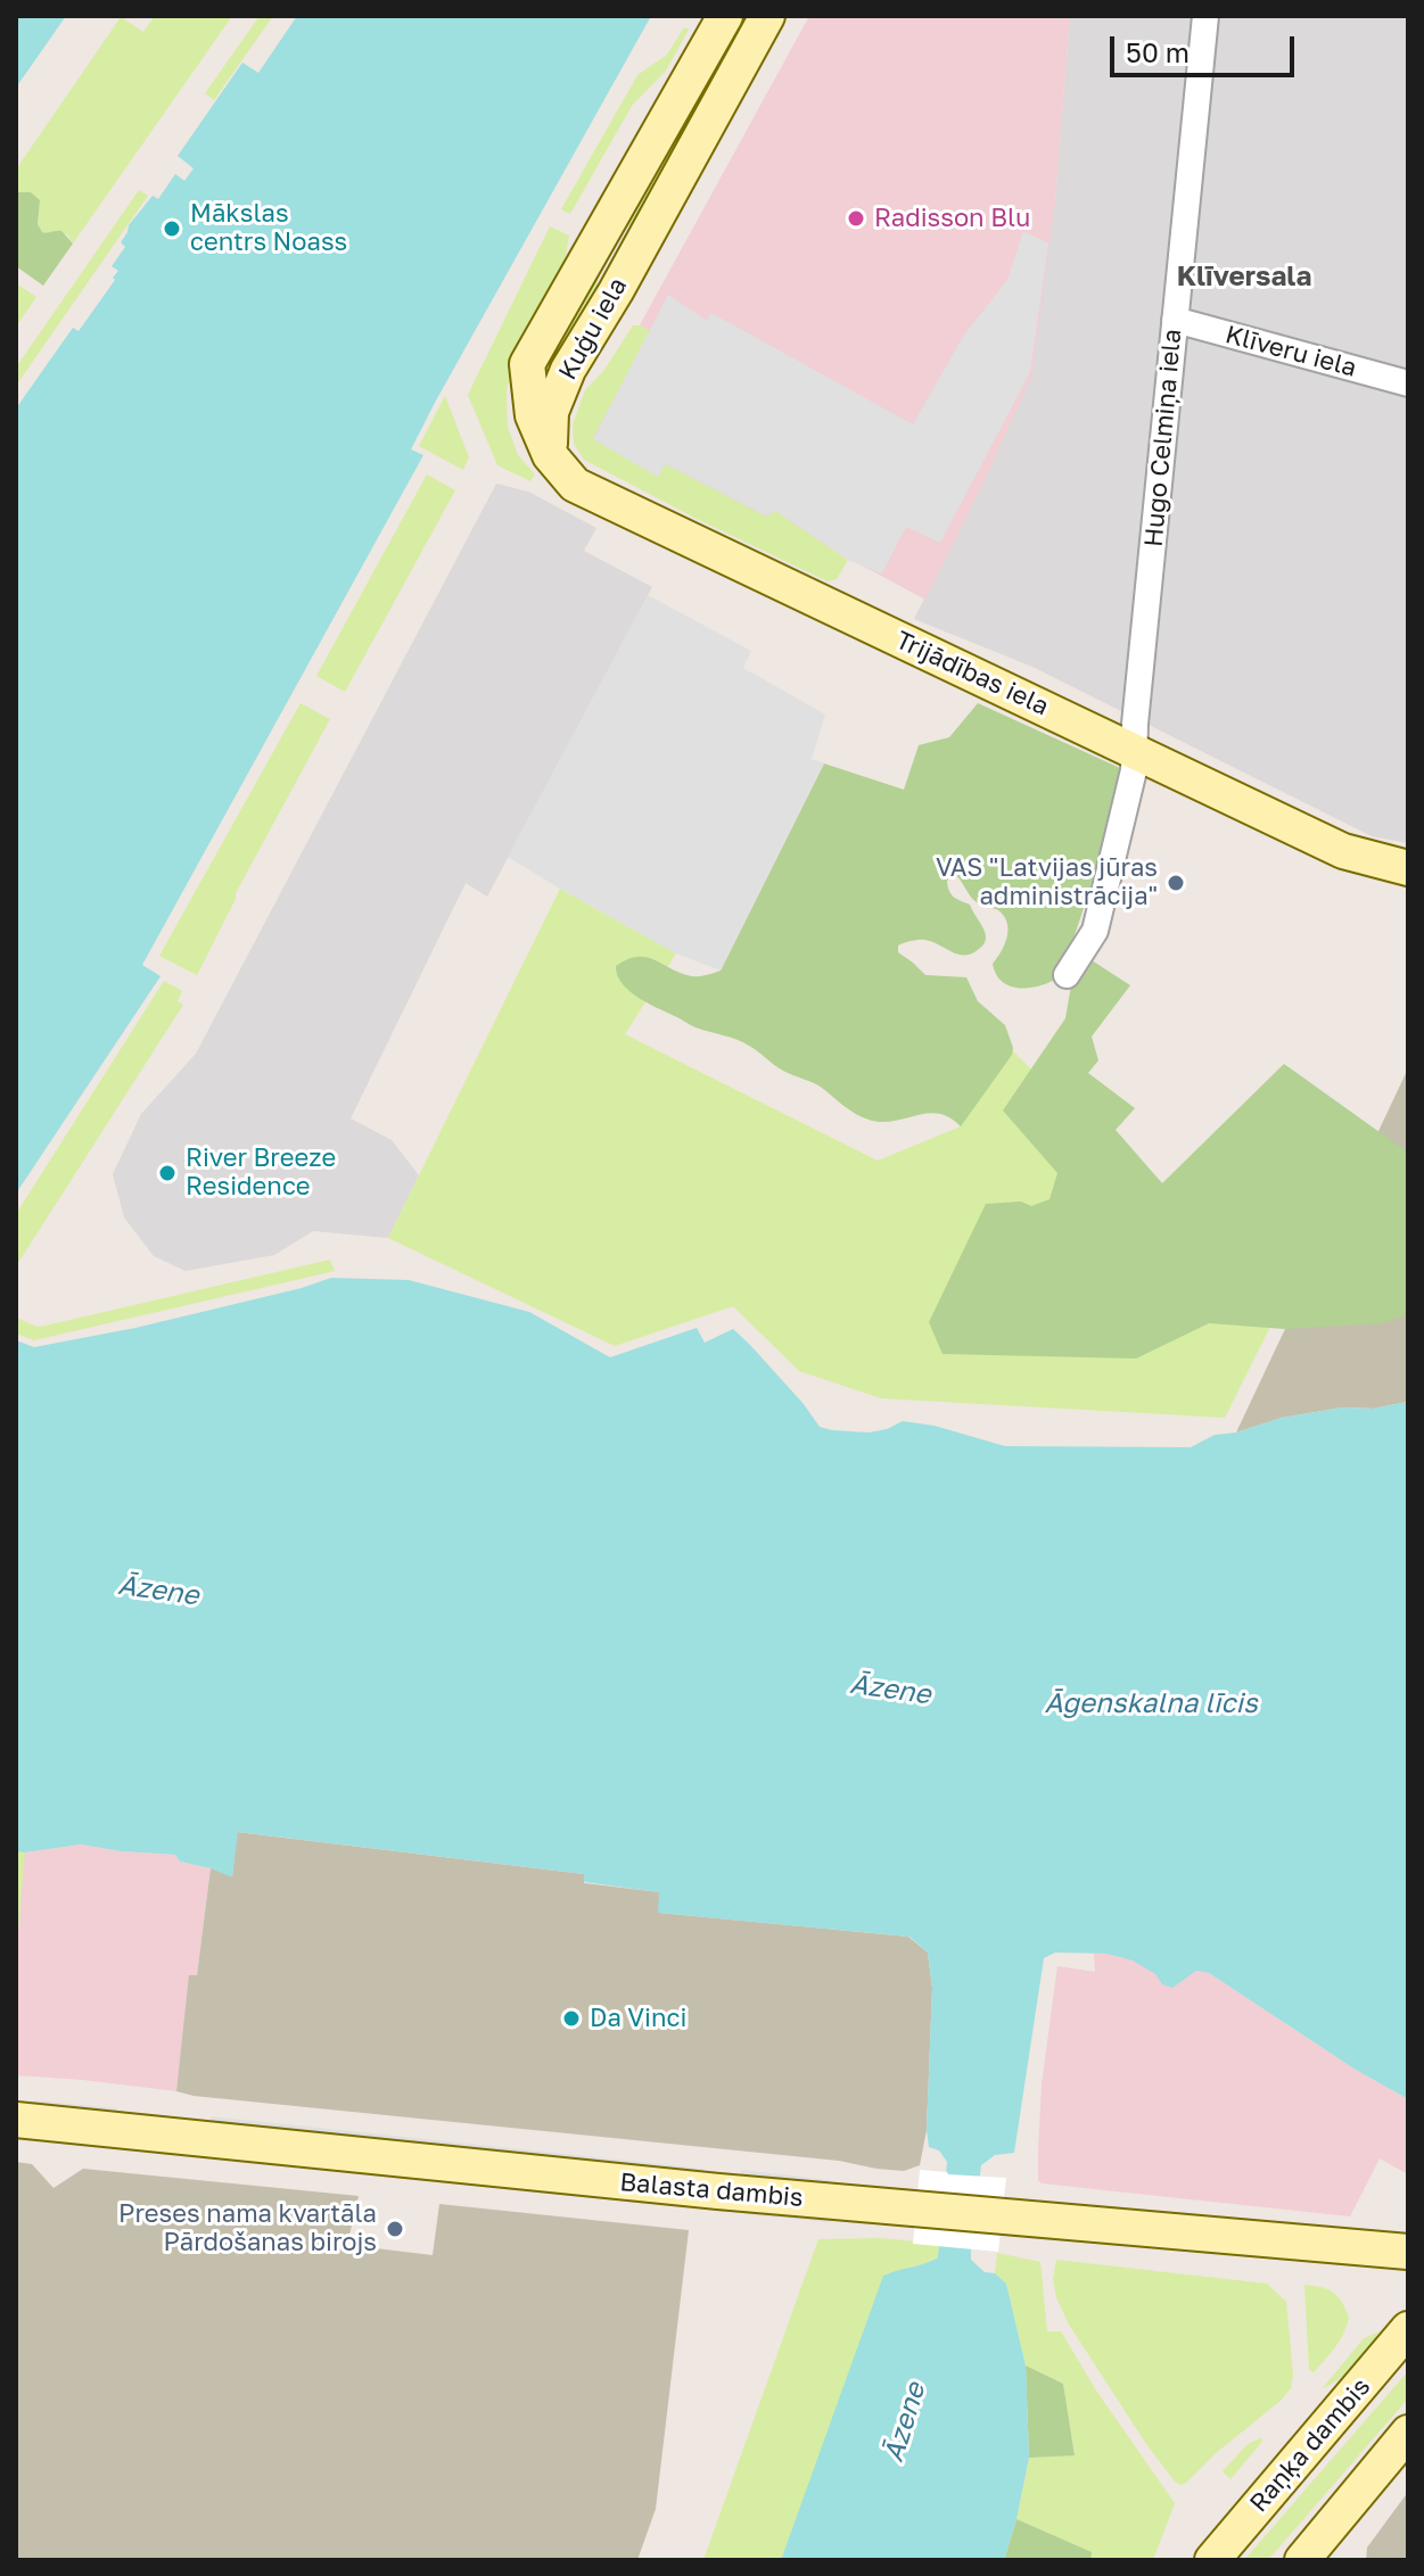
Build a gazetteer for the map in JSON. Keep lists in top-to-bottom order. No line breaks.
{"streets":{"main road":["Kuģu iela","Trijādības iela","Balasta dambis","Raņķa dambis"],"street":["Klīveru iela","Hugo Celmiņa iela"]},"crossings":[["Kuģu iela","Trijādības iela"],["Klīveru iela","Hugo Celmiņa iela"],["Hugo Celmiņa iela","Trijādības iela"]],"districts":["Klīversala"],"water":["Āzene","Āgenskalna līcis"],"places":["Radisson Blu","Mākslas centrs Noass","VAS \"Latvijas jūras administrācija\"","River Breeze Residence","Da Vinci","Preses nama kvartāla Pārdošanas birojs"],"scale_bar":"50 m"}
